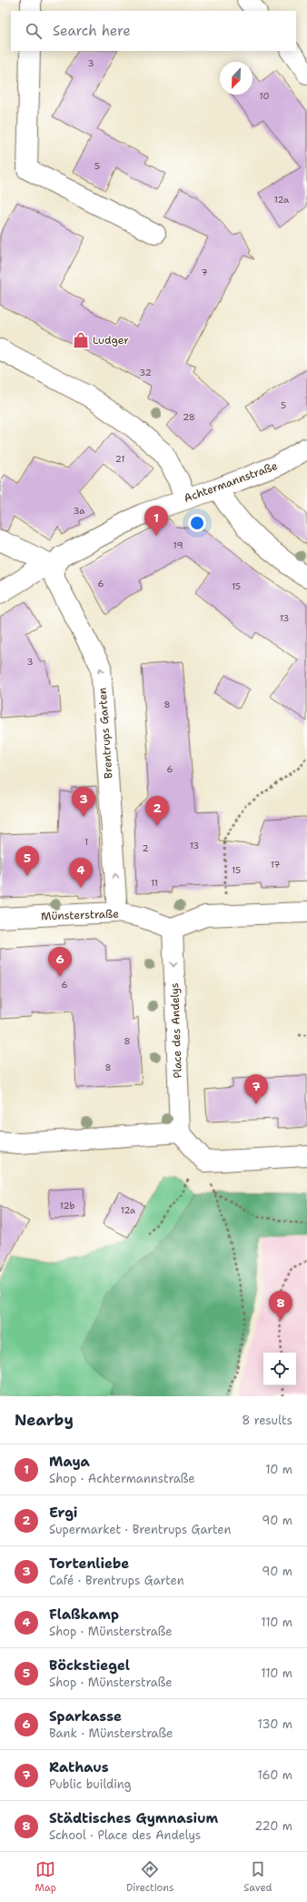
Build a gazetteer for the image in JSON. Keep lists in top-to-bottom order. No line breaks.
{"streets":{"street":["Achtermannstraße","Brentrups Garten","Münsterstraße","Place des Andelys"]},"crossings":[["Achtermannstraße","Brentrups Garten"],["Brentrups Garten","Münsterstraße"],["Münsterstraße","Place des Andelys"]],"one_way":["Brentrups Garten","Place des Andelys"],"places":{"shop":["Ludger"]},"house_numbers":["3","10","5","12a","7","32","5","28","21","3a","19","6","15","13","3","8","6","1","13","2","17","15","11","6","8","8","12b","12a"],"north":"bottom left","page":{"search":"Search here","pins":["1","3","2","5","4","6","7","8"],"heading":["Nearby","8 results"],"list":[{"mark":"1","name":"Maya","note":"Shop · Achtermannstraße","value":"10 m"},{"mark":"2","name":"Ergi","note":"Supermarket · Brentrups Garten","value":"90 m"},{"mark":"3","name":"Tortenliebe","note":"Café · Brentrups Garten","value":"90 m"},{"mark":"4","name":"Flaßkamp","note":"Shop · Münsterstraße","value":"110 m"},{"mark":"5","name":"Böckstiegel","note":"Shop · Münsterstraße","value":"110 m"},{"mark":"6","name":"Sparkasse","note":"Bank · Münsterstraße","value":"130 m"},{"mark":"7","name":"Rathaus","note":"Public building","value":"160 m"},{"mark":"8","name":"Städtisches Gymnasium","note":"School · Place des Andelys","value":"220 m"}],"nav":["Map","Directions","Saved"]}}
